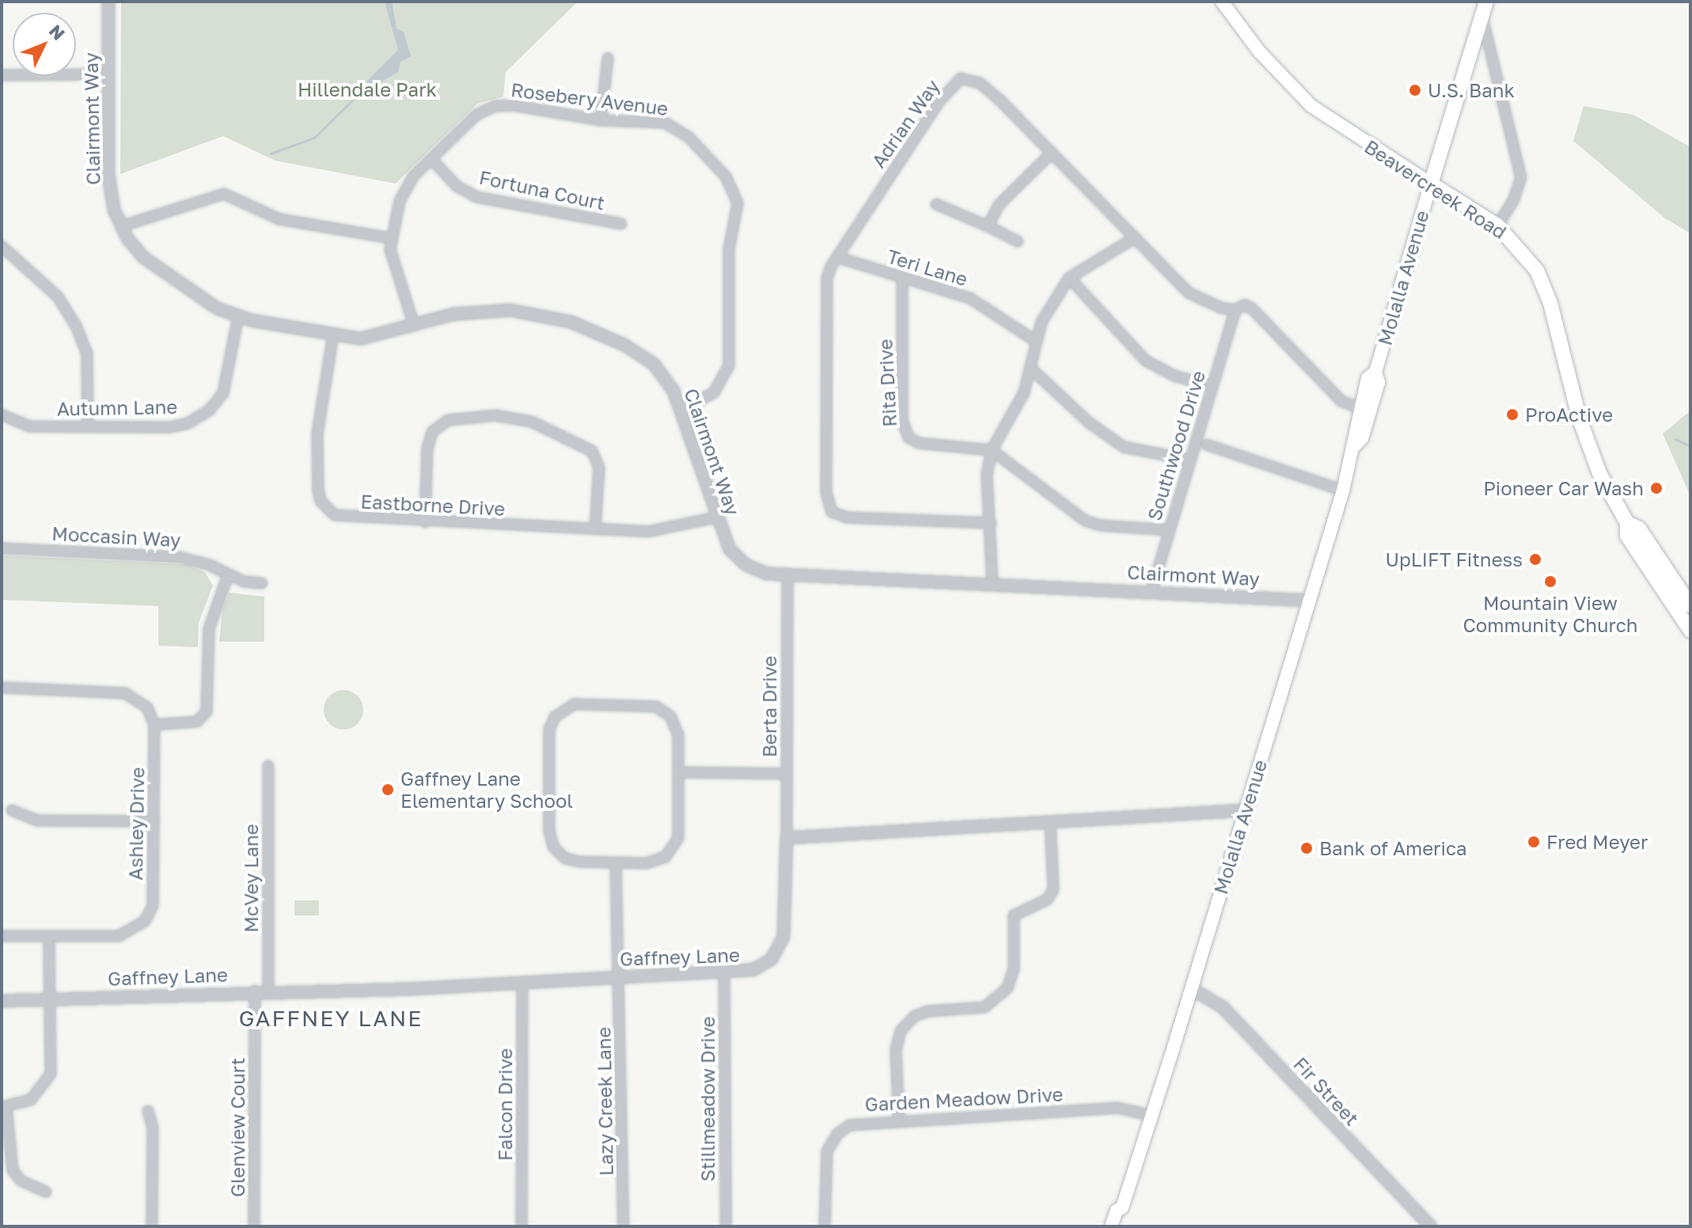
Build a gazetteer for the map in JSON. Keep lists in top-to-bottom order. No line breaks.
{"streets":{"main road":["Beavercreek Road","Molalla Avenue"],"street":["Rosebery Avenue","Clairmont Way","Adrian Way","Fortuna Court","Teri Lane","Rita Drive","Autumn Lane","Southwood Drive","Eastborne Drive","Moccasin Way","Berta Drive","Ashley Drive","McVey Lane","Gaffney Lane","Fir Street","Stillmeadow Drive","Garden Meadow Drive","Lazy Creek Lane","Falcon Drive","Glenview Court"]},"crossings":[["Rosebery Avenue","Clairmont Way"],["Rosebery Avenue","Fortuna Court"],["Clairmont Way","Molalla Avenue"],["Clairmont Way","Autumn Lane"],["Clairmont Way","Southwood Drive"],["Clairmont Way","Eastborne Drive"],["Clairmont Way","Berta Drive"],["Adrian Way","Teri Lane"],["Adrian Way","Molalla Avenue"],["Adrian Way","Southwood Drive"],["Beavercreek Road","Molalla Avenue"],["Teri Lane","Rita Drive"],["Molalla Avenue","Fir Street"],["Molalla Avenue","Garden Meadow Drive"],["Berta Drive","Gaffney Lane"],["McVey Lane","Gaffney Lane"],["Gaffney Lane","Stillmeadow Drive"],["Gaffney Lane","Lazy Creek Lane"],["Gaffney Lane","Falcon Drive"],["Gaffney Lane","Glenview Court"]],"districts":["GAFFNEY LANE"],"parks":["Hillendale Park"],"places":["U.S. Bank","ProActive","Pioneer Car Wash","UpLIFT Fitness","Mountain View Community Church","Gaffney Lane Elementary School","Fred Meyer","Bank of America"],"north":"top right"}
